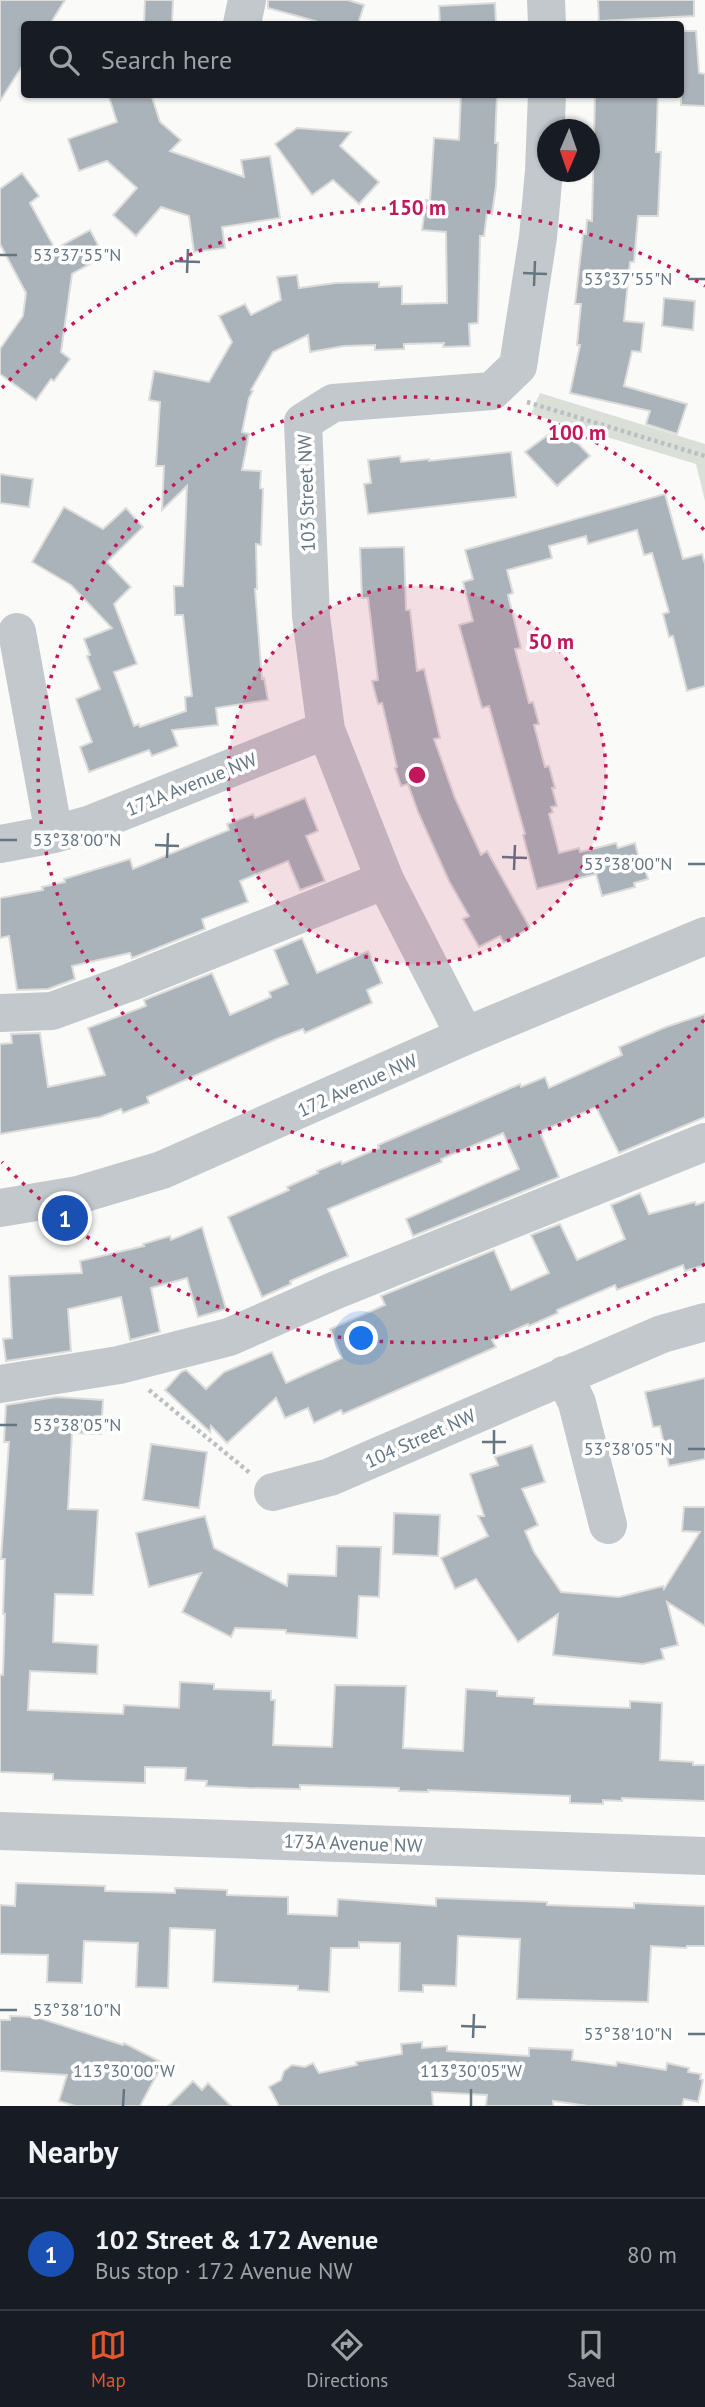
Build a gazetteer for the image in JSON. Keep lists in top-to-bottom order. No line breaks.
{"streets":{"street":["103 Street NW","171A Avenue NW","172 Avenue NW","104 Street NW","173A Avenue NW"]},"crossings":[["103 Street NW","171A Avenue NW"],["103 Street NW","172 Avenue NW"]],"north":"bottom","page":{"search":"Search here","pins":"1","heading":"Nearby","list":[{"mark":"1","name":"102 Street & 172 Avenue","note":"Bus stop · 172 Avenue NW","value":"80 m"}],"nav":["Map","Directions","Saved"]},"coordinates":["53°37'55\"N","53°38'00\"N","53°38'05\"N","53°38'10\"N","113°30'00\"W","113°30'05\"W"],"rings":["150 m","100 m","50 m"]}
